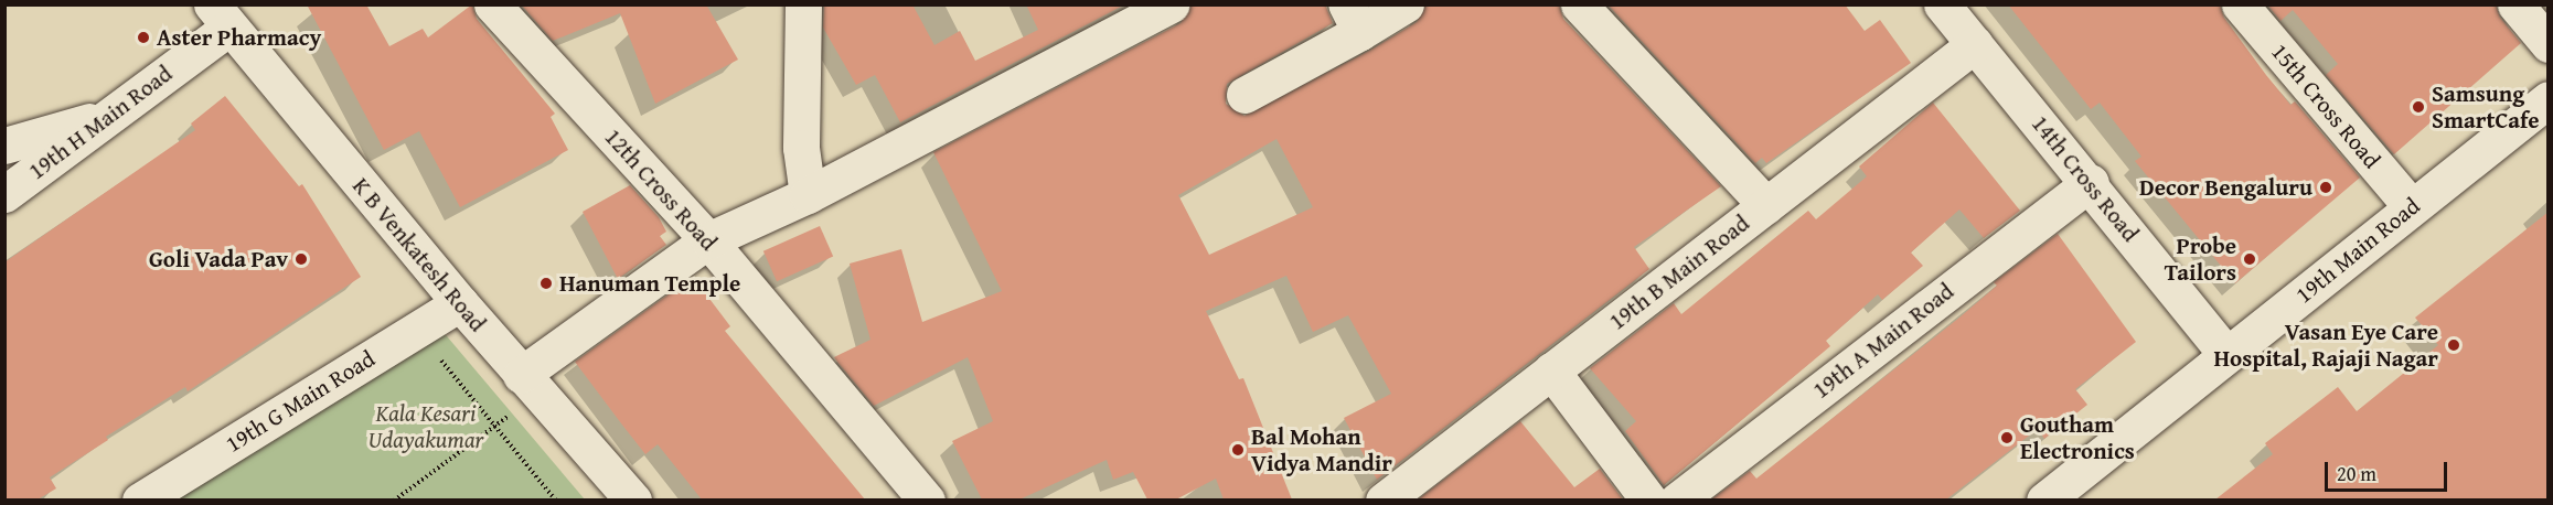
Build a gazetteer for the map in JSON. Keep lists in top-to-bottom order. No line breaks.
{"streets":{"street":["15th Cross Road","19th H Main Road","14th Cross Road","12th Cross Road","19th Main Road","K B Venkatesh Road","19th B Main Road","19th A Main Road","19th G Main Road"]},"crossings":[["15th Cross Road","19th Main Road"],["19th H Main Road","K B Venkatesh Road"],["14th Cross Road","19th Main Road"],["14th Cross Road","19th B Main Road"],["14th Cross Road","19th A Main Road"],["K B Venkatesh Road","19th G Main Road"]],"parks":["Kala Kesari Udayakumar"],"places":["Aster Pharmacy","Samsung SmartCafe","Decor Bengaluru","Goli Vada Pav","Probe Tailors","Hanuman Temple","Vasan Eye Care Hospital, Rajaji Nagar","Goutham Electronics","Bal Mohan Vidya Mandir"],"scale_bar":"20 m"}
